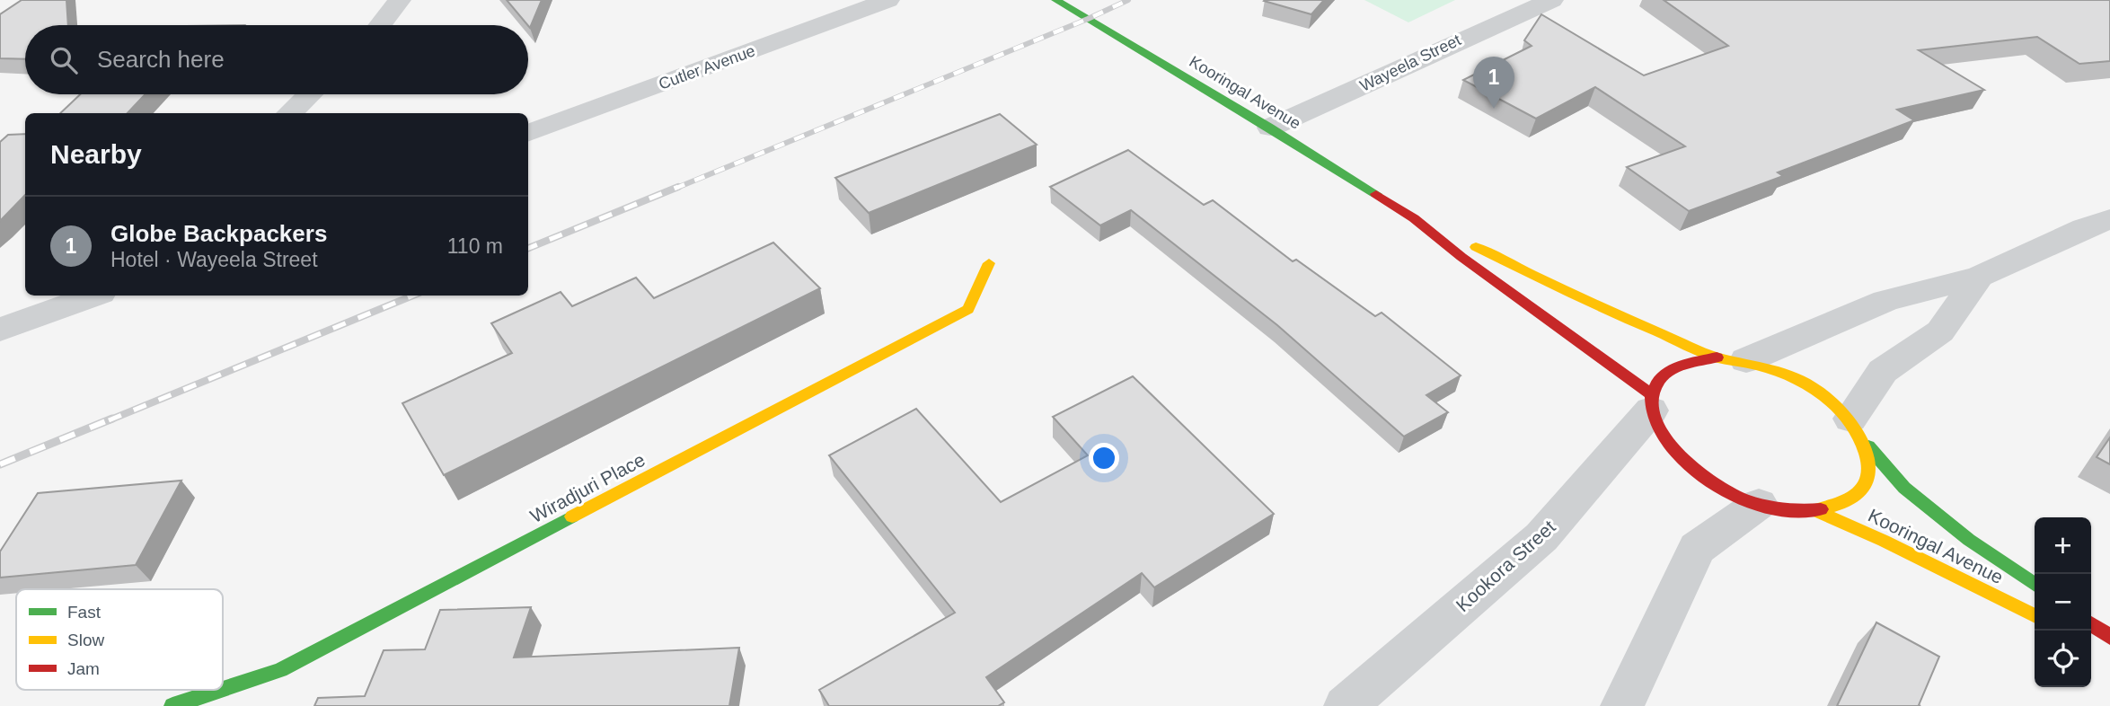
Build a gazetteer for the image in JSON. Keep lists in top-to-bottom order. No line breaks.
{"streets":{"street":["Wayeela Street","Cutler Avenue","Kooringal Avenue","Wiradjuri Place","Kookora Street"]},"crossings":[["Wayeela Street","Kooringal Avenue"],["Kooringal Avenue","Kookora Street"]],"legend":["Fast","Slow","Jam"],"page":{"search":"Search here","pins":"1","heading":"Nearby","list":[{"mark":"1","name":"Globe Backpackers","note":"Hotel · Wayeela Street","value":"110 m"}],"map_buttons":["+","−"]}}
